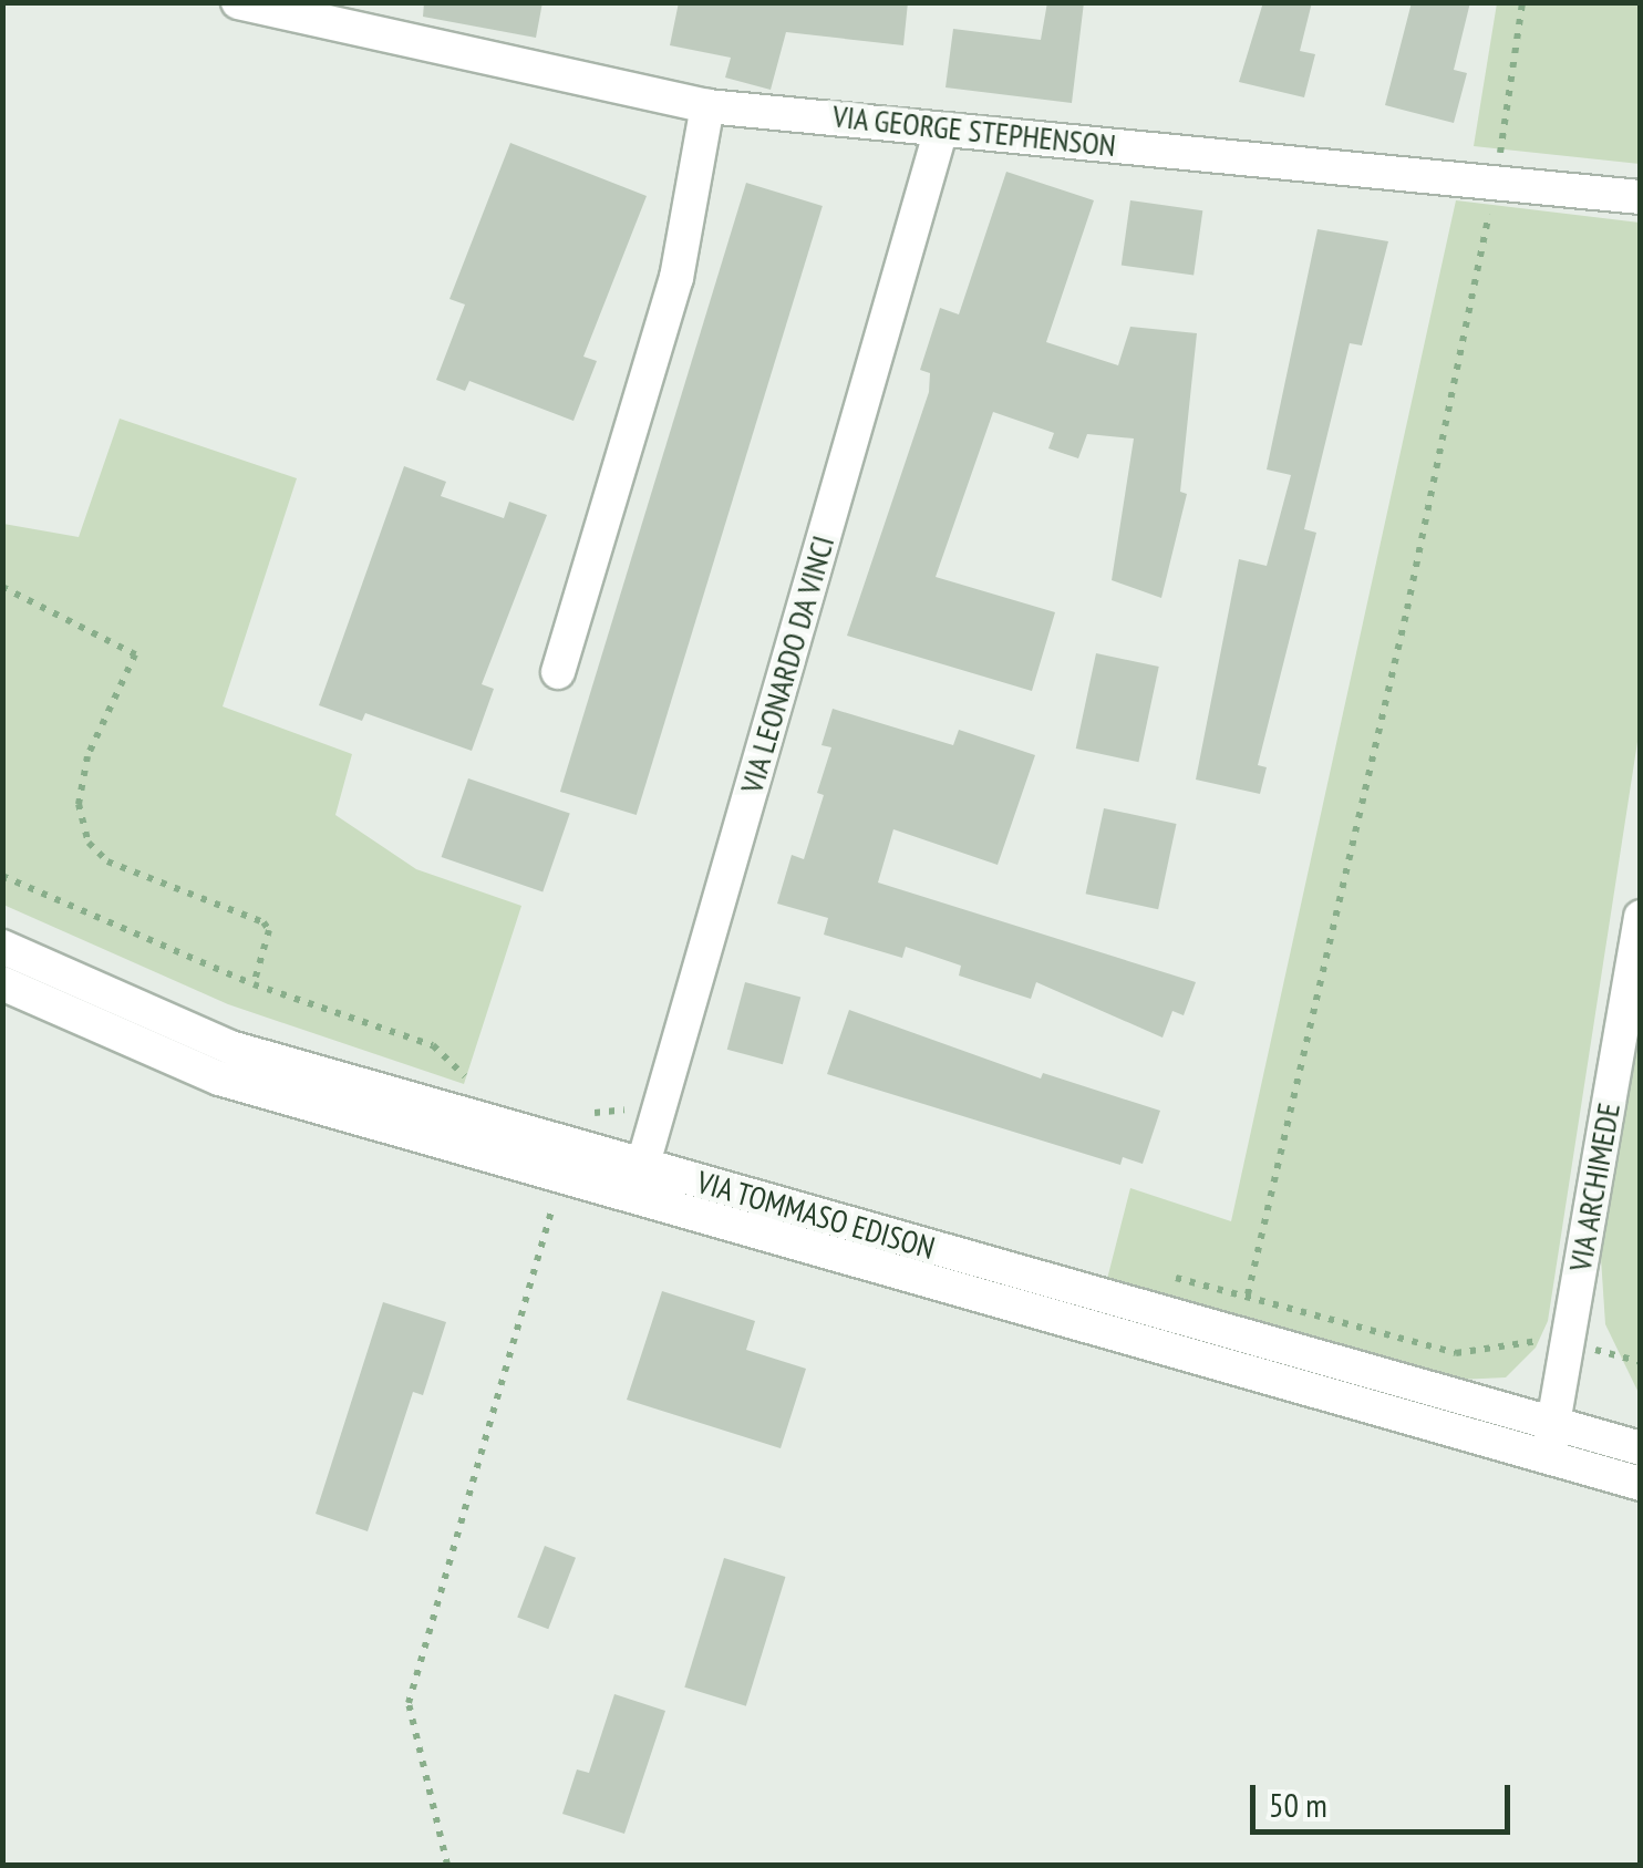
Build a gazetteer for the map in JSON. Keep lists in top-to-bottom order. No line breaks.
{"streets":{"street":["VIA GEORGE STEPHENSON","VIA LEONARDO DA VINCI","VIA ARCHIMEDE","VIA TOMMASO EDISON"]},"crossings":[["VIA GEORGE STEPHENSON","VIA LEONARDO DA VINCI"],["VIA LEONARDO DA VINCI","VIA TOMMASO EDISON"],["VIA ARCHIMEDE","VIA TOMMASO EDISON"]],"scale_bar":"50 m"}
